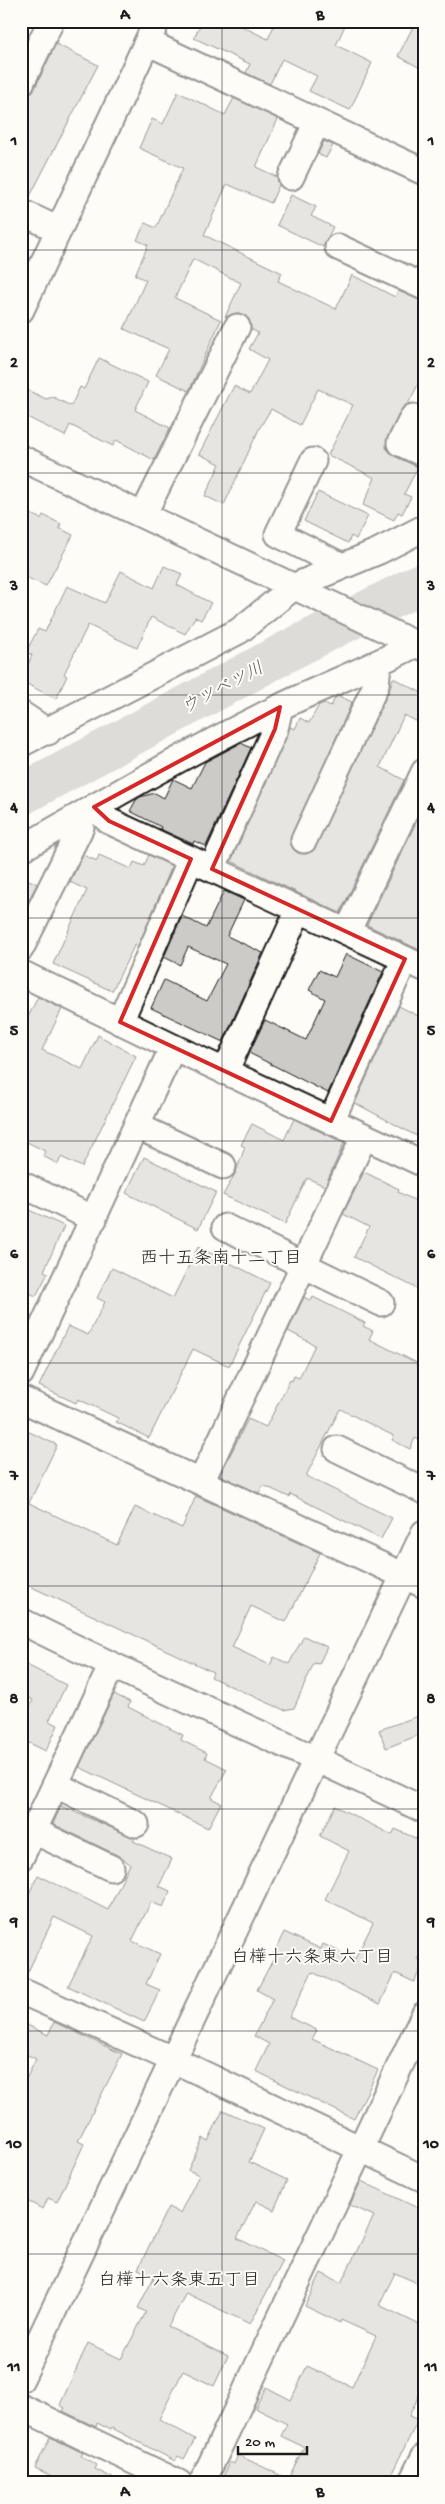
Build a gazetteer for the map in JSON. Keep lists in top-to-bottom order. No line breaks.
{"districts":["西十五条南十二丁目","白樺十六条東六丁目","白樺十六条東五丁目"],"water":["ウツベツ川"],"scale_bar":"20 m","grid":{"columns":["A","B"],"rows":["1","2","3","4","5","6","7","8","9","10","11"]}}
